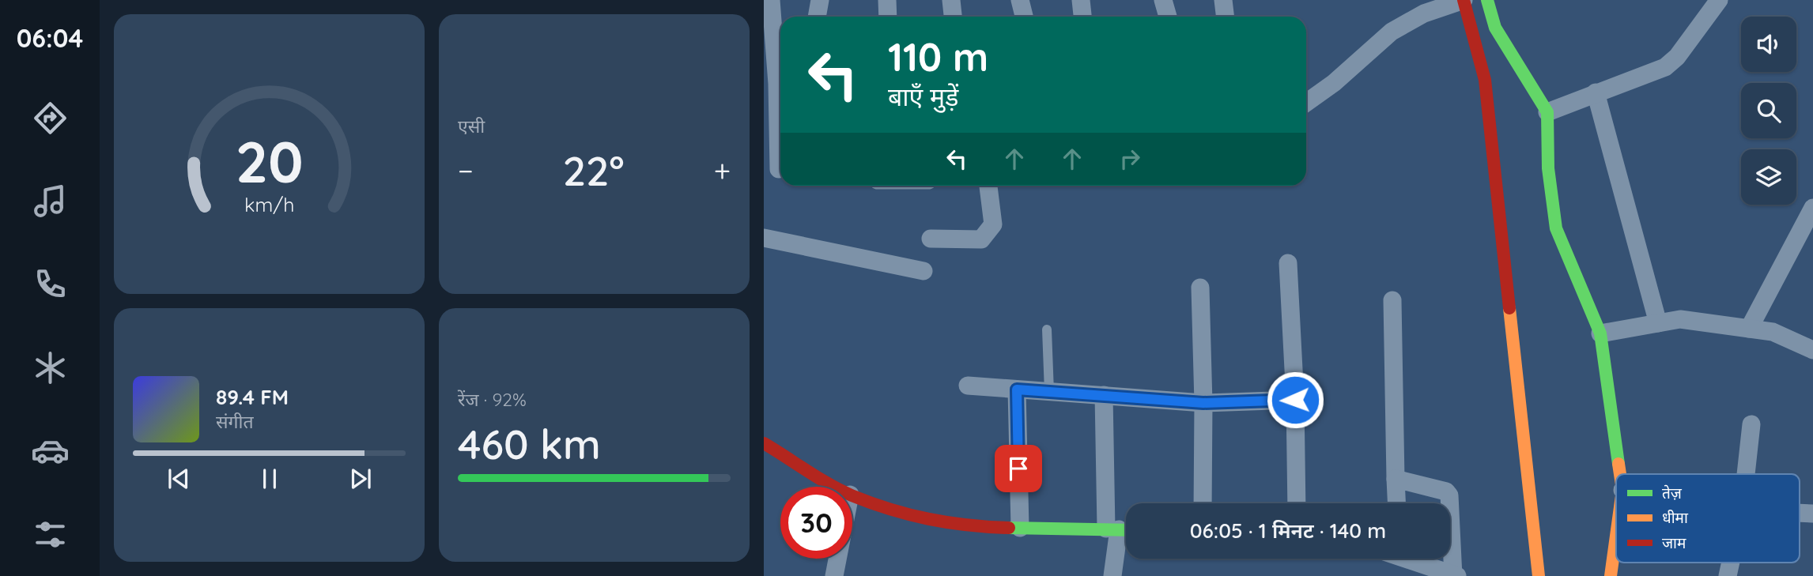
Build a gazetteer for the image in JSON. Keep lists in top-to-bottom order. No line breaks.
{"legend":["तेज़","धीमा","जाम"],"page":{"tabs":"06:04","tile":["एसी",["रेंज · 92%","460 km"]],"turn":["110 m","बाएँ मुड़ें"],"heat":["−","22°","+"],"song":["89.4 FM","संगीत"],"limit":"30","trip":"06:05 · 1 मिनट · 140 m","gauge":["20","km/h"]}}
